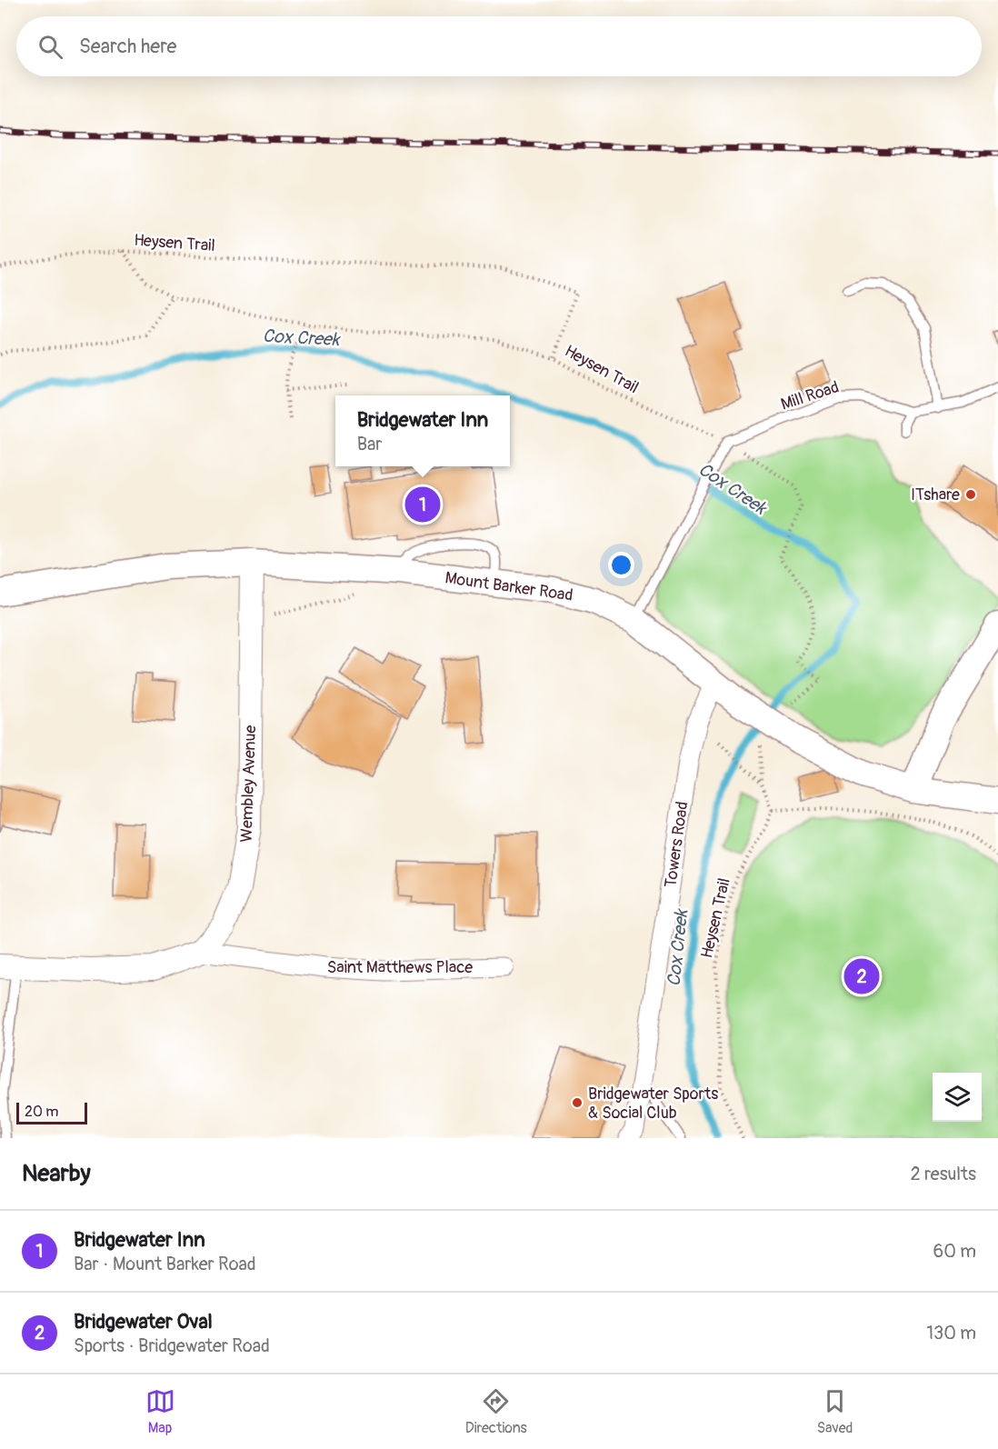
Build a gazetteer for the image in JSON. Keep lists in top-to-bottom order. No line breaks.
{"streets":{"main road":["Mount Barker Road"],"street":["Wembley Avenue","Towers Road","Saint Matthews Place"],"lane":["Mill Road"],"path":["Heysen Trail"]},"crossings":[["Heysen Trail","Mill Road"],["Mount Barker Road","Wembley Avenue"],["Mount Barker Road","Towers Road"],["Wembley Avenue","Saint Matthews Place"]],"water":["Cox Creek"],"places":["ITshare","Bridgewater Sports & Social Club"],"scale_bar":"20 m","page":{"search":"Search here","popup":["Bridgewater Inn","Bar"],"pins":["1","2"],"scale":"20 m","heading":["Nearby","2 results"],"list":[{"mark":"1","name":"Bridgewater Inn","note":"Bar · Mount Barker Road","value":"60 m"},{"mark":"2","name":"Bridgewater Oval","note":"Sports · Bridgewater Road","value":"130 m"}],"nav":["Map","Directions","Saved"]}}
